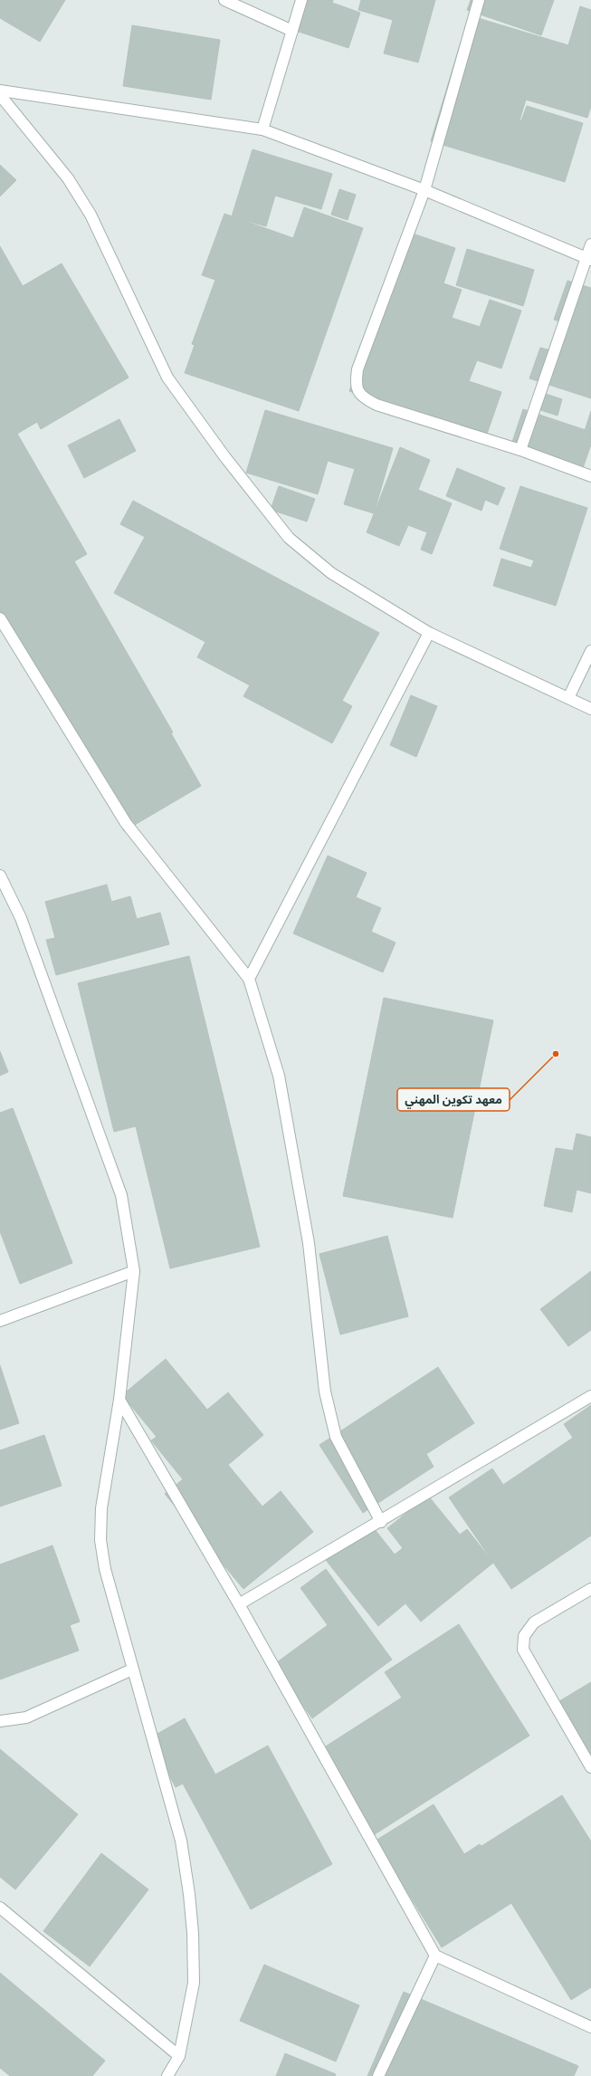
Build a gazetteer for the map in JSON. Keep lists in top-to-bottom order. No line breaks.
{"places":["معهد تكوين المهني"]}
